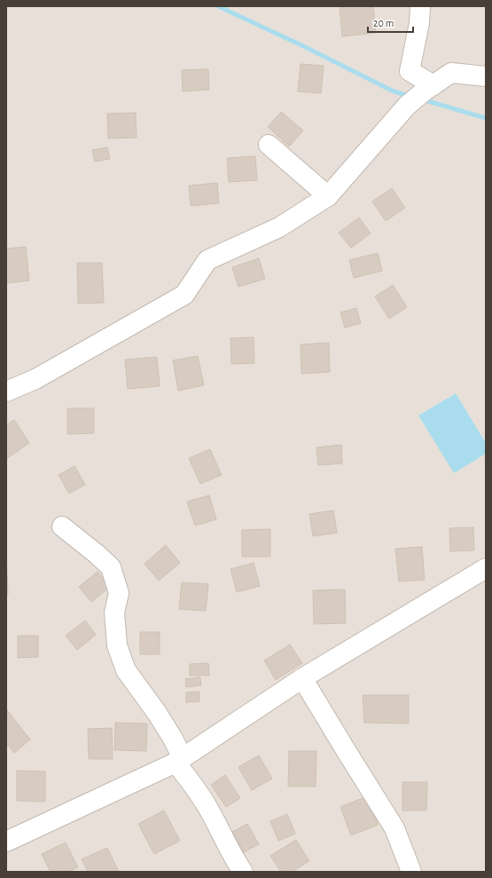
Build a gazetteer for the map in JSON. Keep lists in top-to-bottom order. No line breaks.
{"scale_bar":"20 m"}
